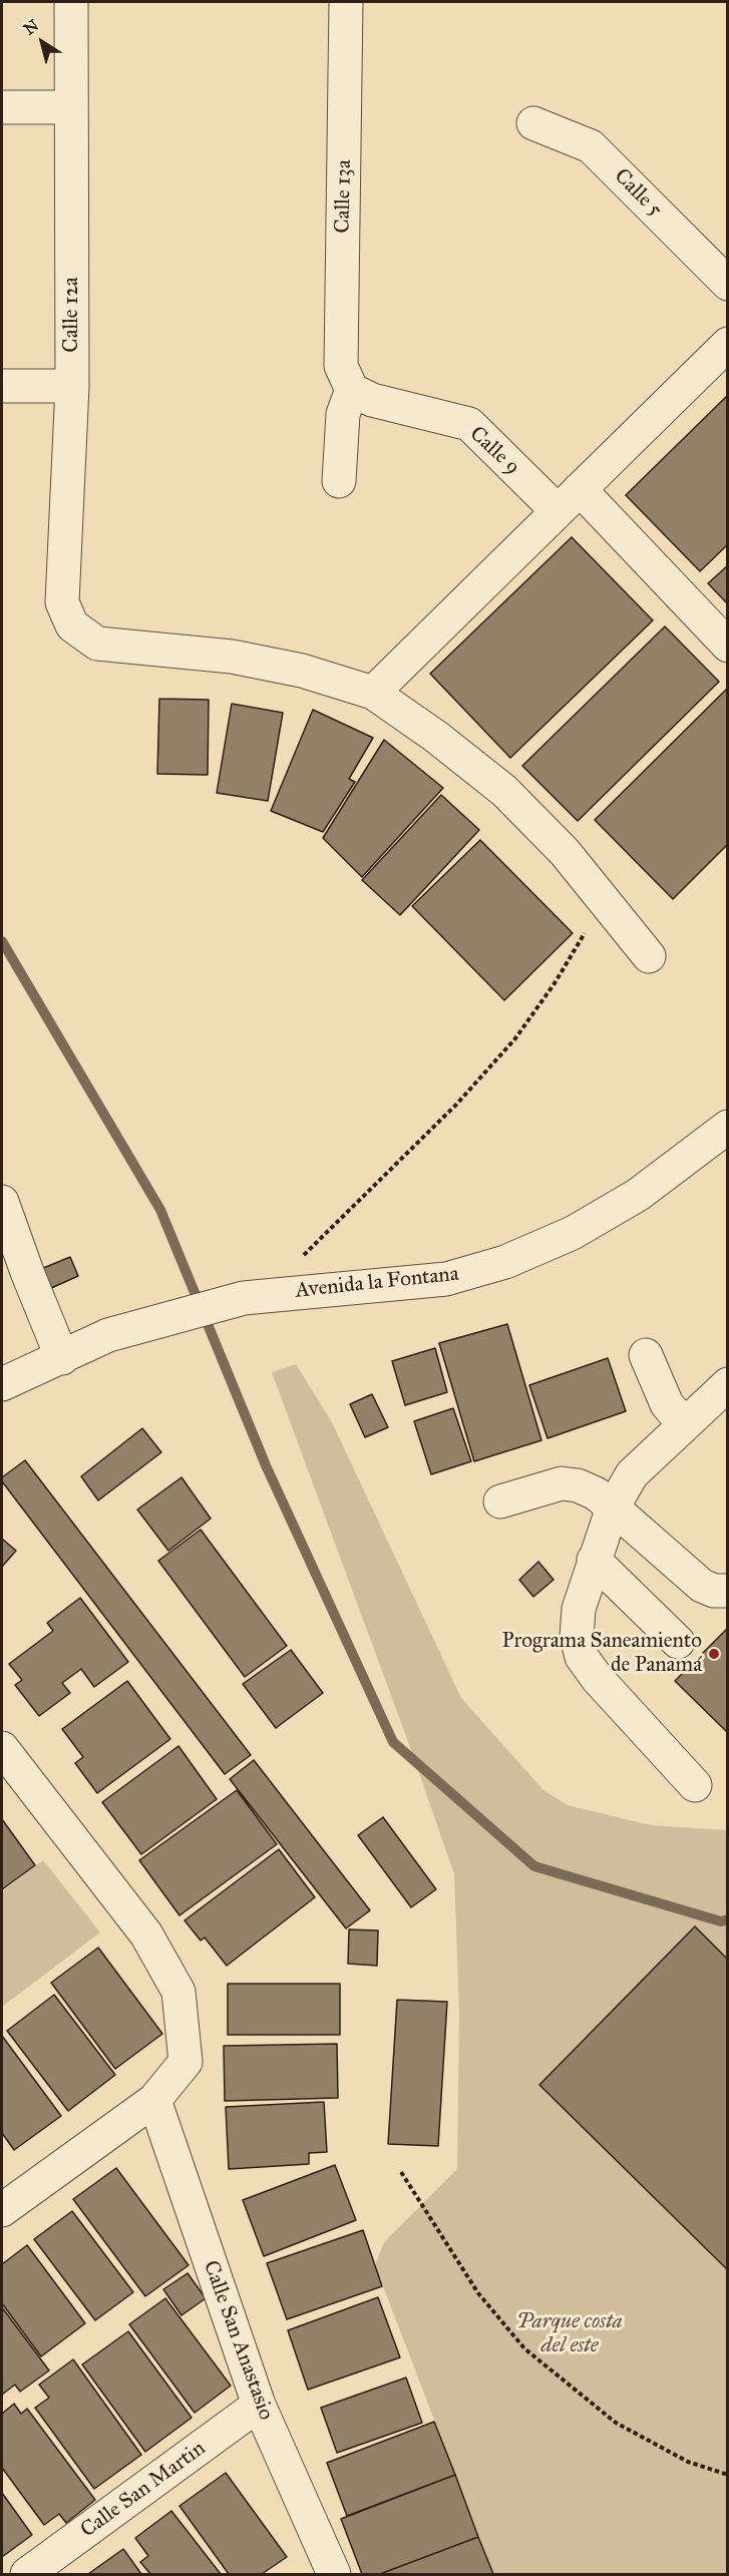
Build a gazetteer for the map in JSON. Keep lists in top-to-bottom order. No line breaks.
{"streets":{"street":["Calle 5","Calle 13a","Calle 12a","Calle 9","Avenida la Fontana","Calle San Anastasio","Calle San Martin"]},"crossings":[["Calle 13a","Calle 9"],["Calle San Anastasio","Calle San Martin"]],"parks":["Parque costa del este"],"places":["Programa Saneamiento de Panamá"],"north":"top left"}
